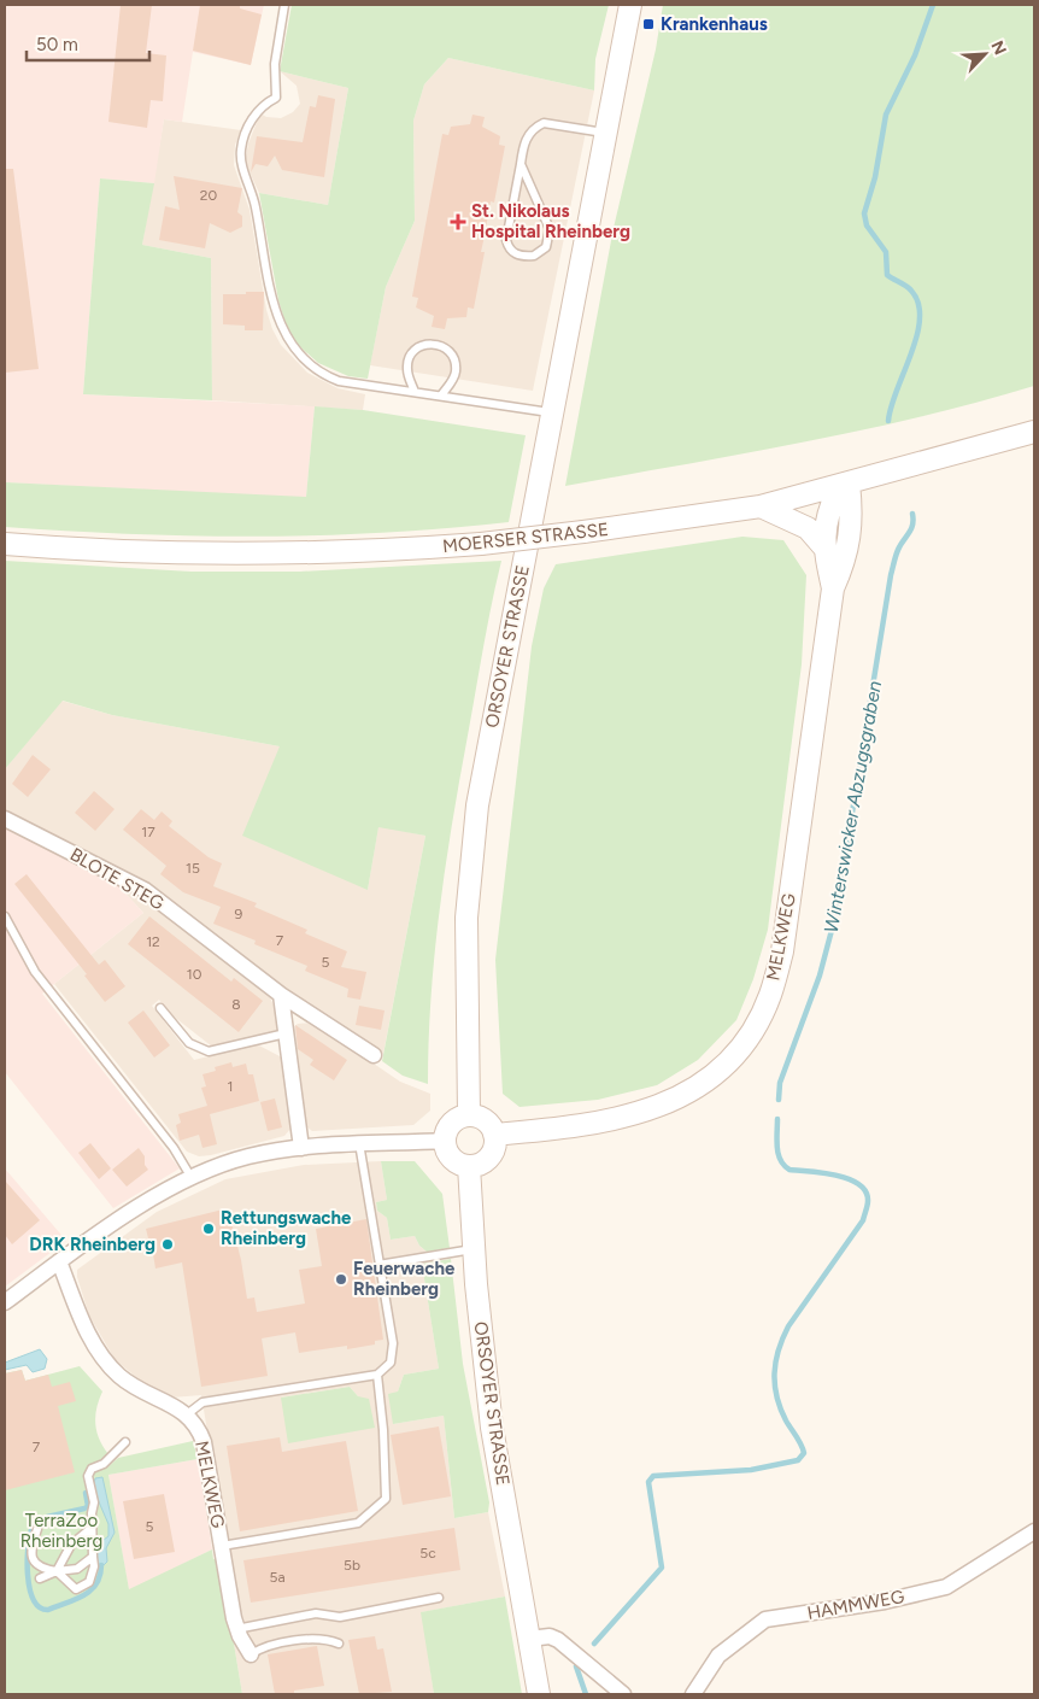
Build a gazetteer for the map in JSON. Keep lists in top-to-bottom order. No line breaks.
{"streets":{"main road":["MOERSER STRASSE","ORSOYER STRASSE","MELKWEG"],"street":["BLOTE STEG","HAMMWEG"]},"crossings":[["MOERSER STRASSE","MELKWEG"],["ORSOYER STRASSE","MELKWEG"]],"water":["Winterswicker Abzugsgraben"],"parks":["TerraZoo Rheinberg"],"places":{"transit":["Krankenhaus"],"health":["St. Nikolaus Hospital Rheinberg"],"other":["Rettungswache Rheinberg","DRK Rheinberg","Feuerwache Rheinberg"]},"house_numbers":["20","17","15","9","7","12","5","10","8","1","7","5","5c","5b","5a"],"scale_bar":"50 m","north":"top right"}
